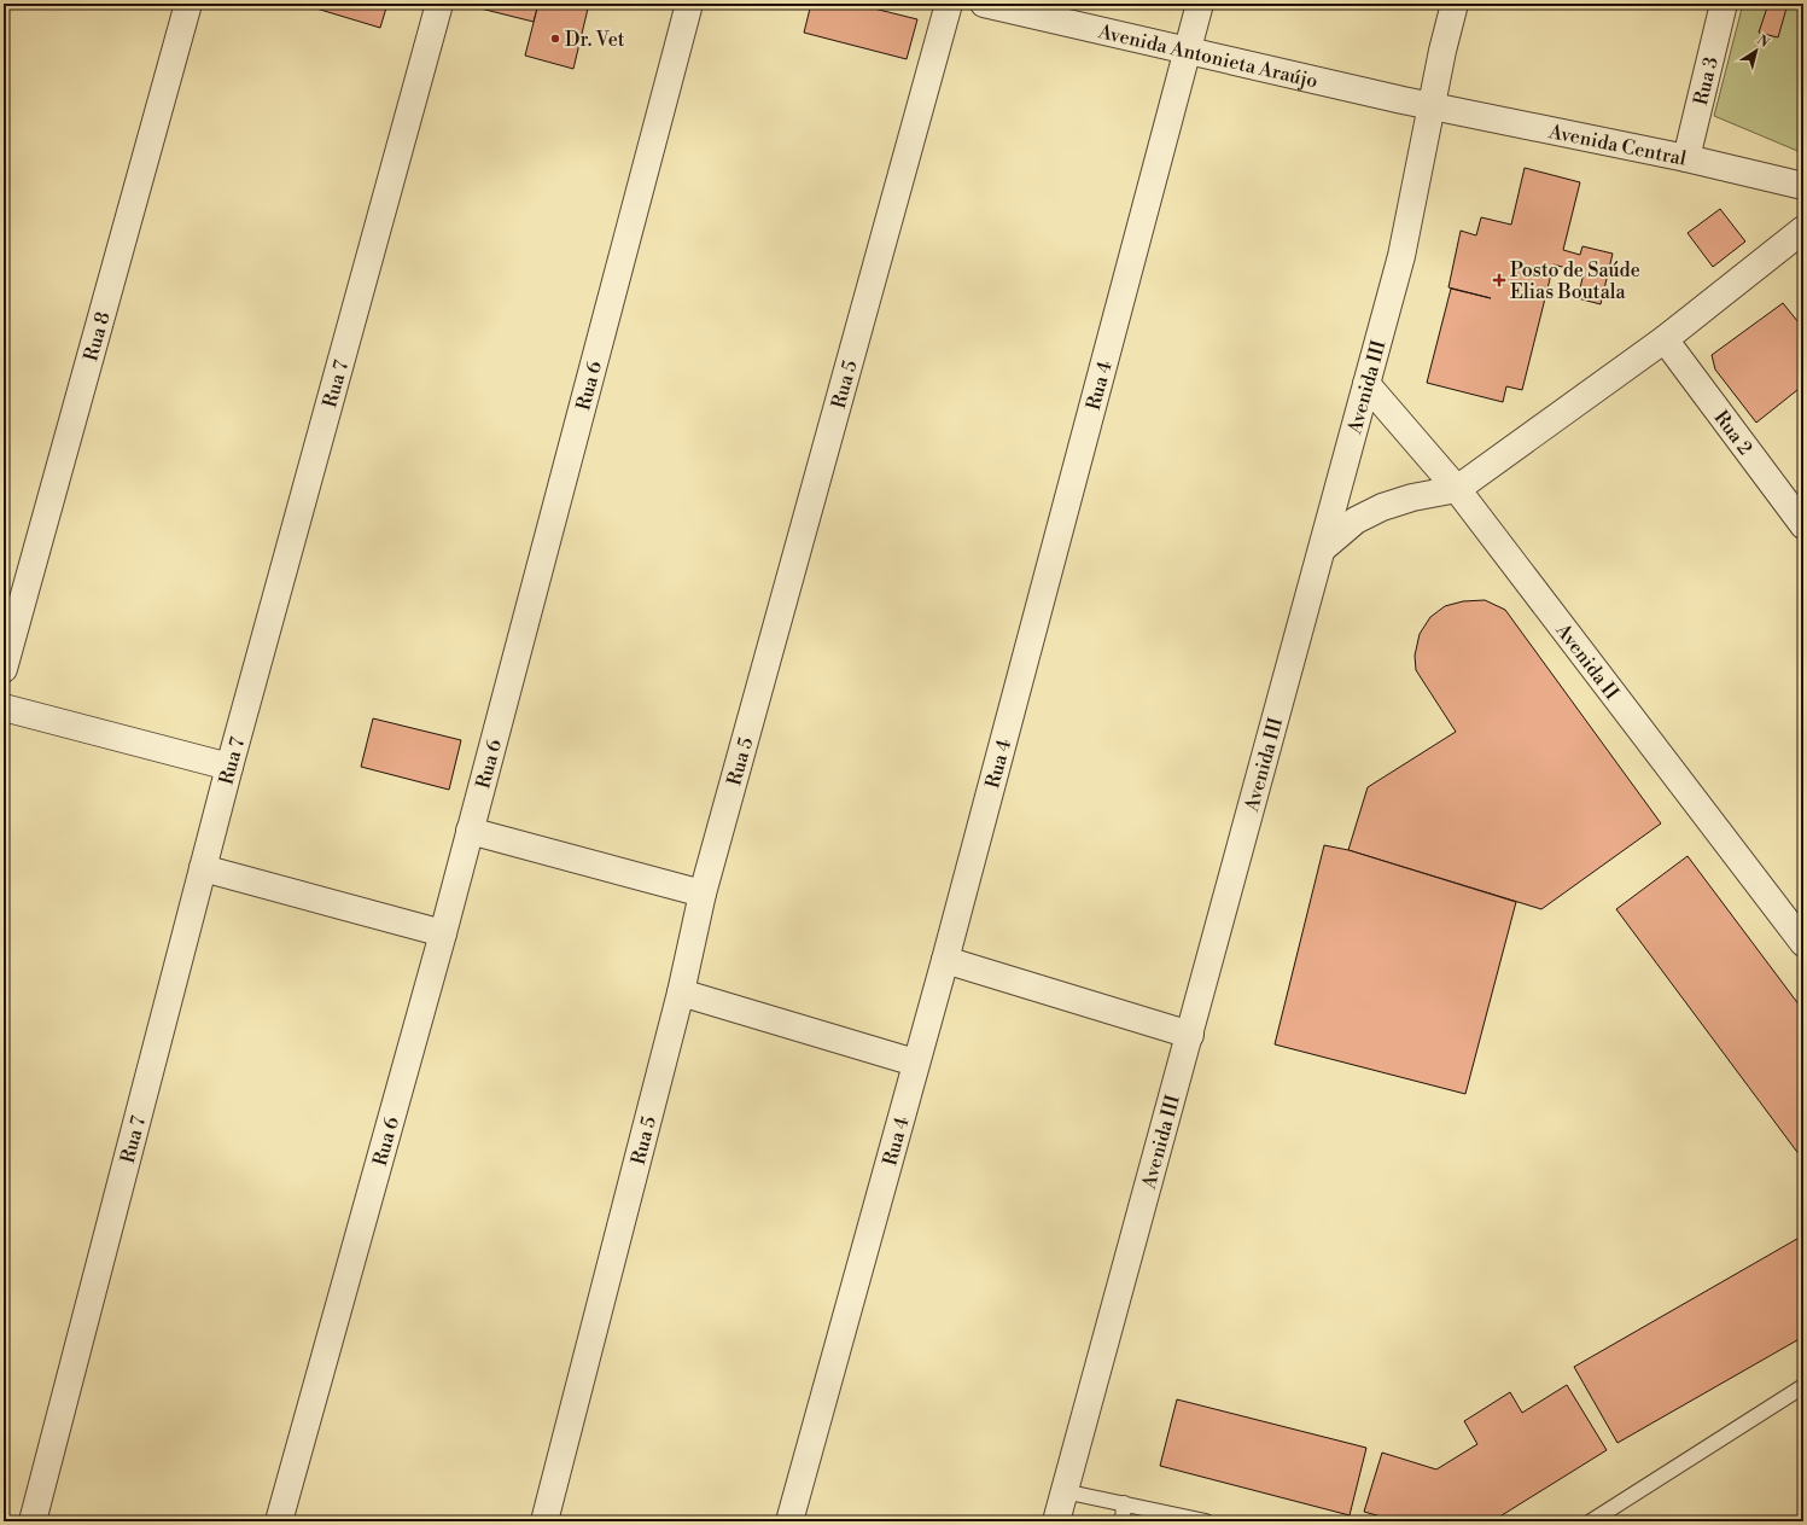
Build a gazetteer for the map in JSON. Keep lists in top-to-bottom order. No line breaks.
{"streets":{"street":["Avenida Antonieta Araújo","Rua 3","Avenida Central","Rua 8","Rua 7","Rua 5","Rua 6","Rua 4","Avenida III","Rua 2","Avenida II"]},"crossings":[["Avenida Antonieta Araújo","Avenida Central"],["Avenida Antonieta Araújo","Rua 4"],["Avenida Antonieta Araújo","Avenida III"],["Rua 3","Avenida Central"],["Avenida Central","Avenida III"],["Avenida III","Avenida II"]],"places":{"other":["Dr. Vet"],"health":["Posto de Saúde Elias Boutala"]},"north":"top right"}
